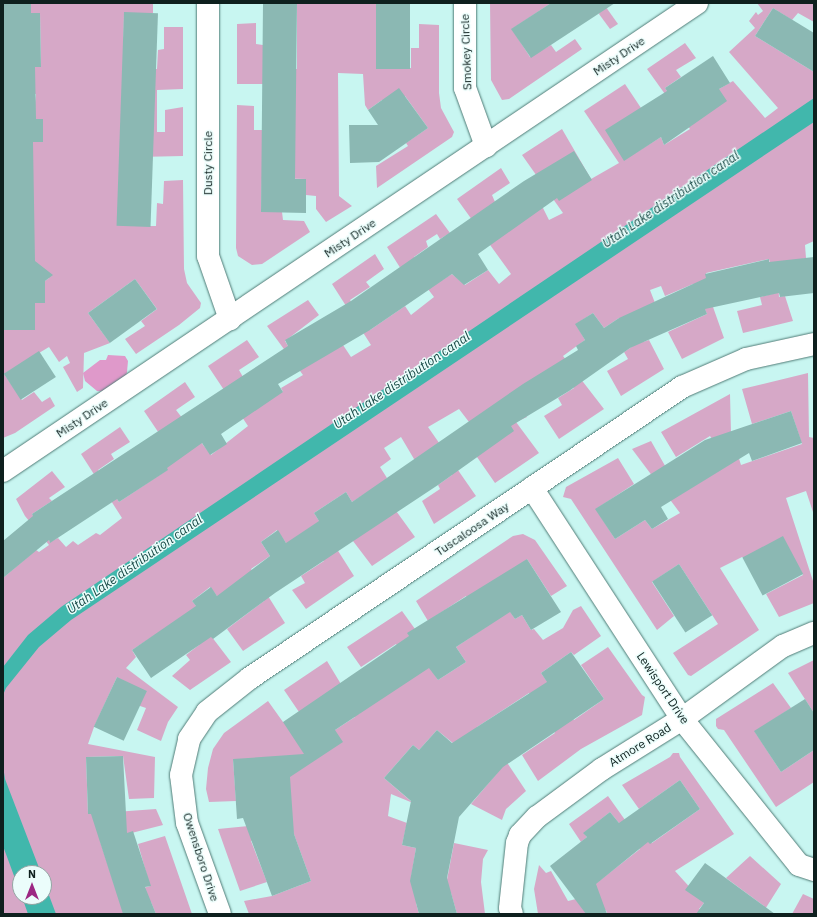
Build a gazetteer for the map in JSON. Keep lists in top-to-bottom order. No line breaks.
{"streets":{"street":["Smokey Circle","Misty Drive","Dusty Circle","Tuscaloosa Way","Lewisport Drive","Atmore Road","Owensboro Drive"]},"crossings":[["Smokey Circle","Misty Drive"],["Misty Drive","Dusty Circle"],["Tuscaloosa Way","Lewisport Drive"],["Tuscaloosa Way","Owensboro Drive"],["Lewisport Drive","Atmore Road"]],"water":["Utah Lake distribution canal"],"north":"top"}
